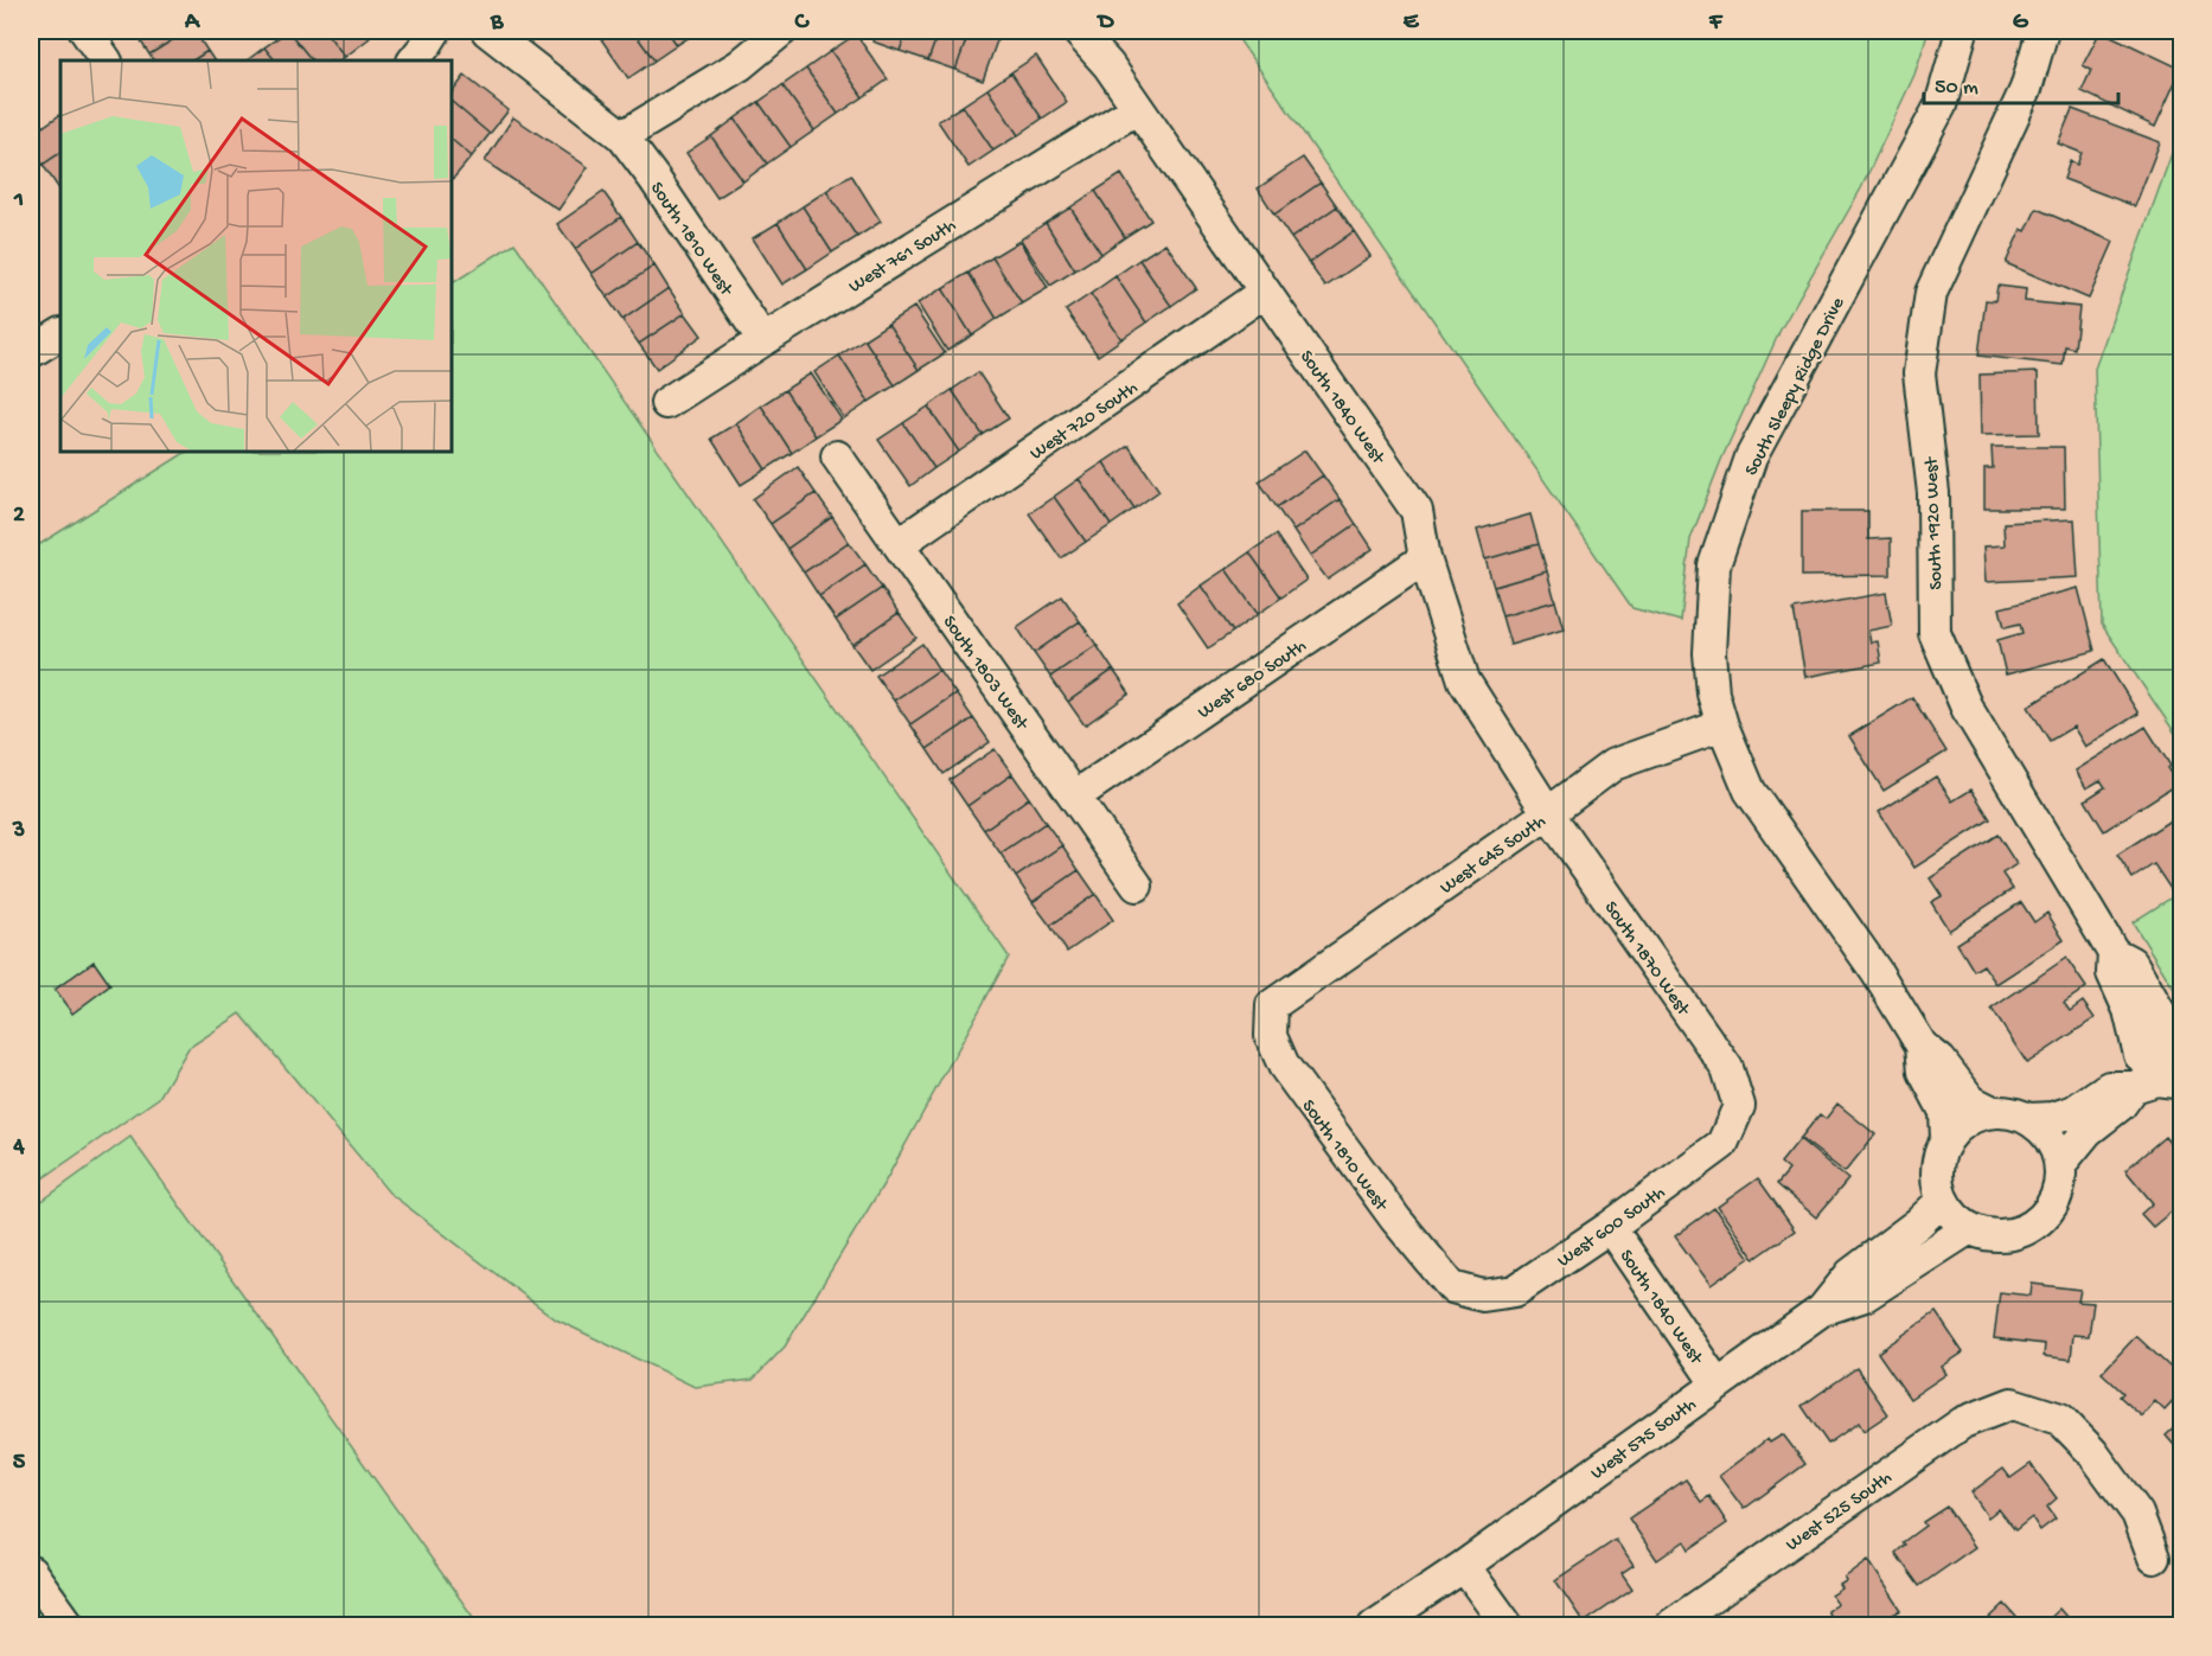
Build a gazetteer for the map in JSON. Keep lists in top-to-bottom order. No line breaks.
{"streets":{"street":["South 1810 West","West 761 South","South Sleepy Ridge Drive","South 1840 West","West 720 South","South 1920 West","South 1803 West","West 680 South","West 645 South","South 1870 West","West 600 South","West 575 South","West 525 South"]},"crossings":[["South 1810 West","West 761 South"],["South 1810 West","West 645 South"],["South 1810 West","West 600 South"],["West 761 South","South 1840 West"],["South Sleepy Ridge Drive","West 645 South"],["South Sleepy Ridge Drive","West 575 South"],["South 1840 West","West 720 South"],["South 1840 West","West 680 South"],["South 1840 West","West 645 South"],["South 1840 West","South 1870 West"],["South 1840 West","West 600 South"],["South 1840 West","West 575 South"],["West 720 South","South 1803 West"],["South 1803 West","West 680 South"],["West 645 South","South 1870 West"],["South 1870 West","West 600 South"]],"scale_bar":"50 m","grid":{"columns":["A","B","C","D","E","F","G"],"rows":["1","2","3","4","5"]}}
